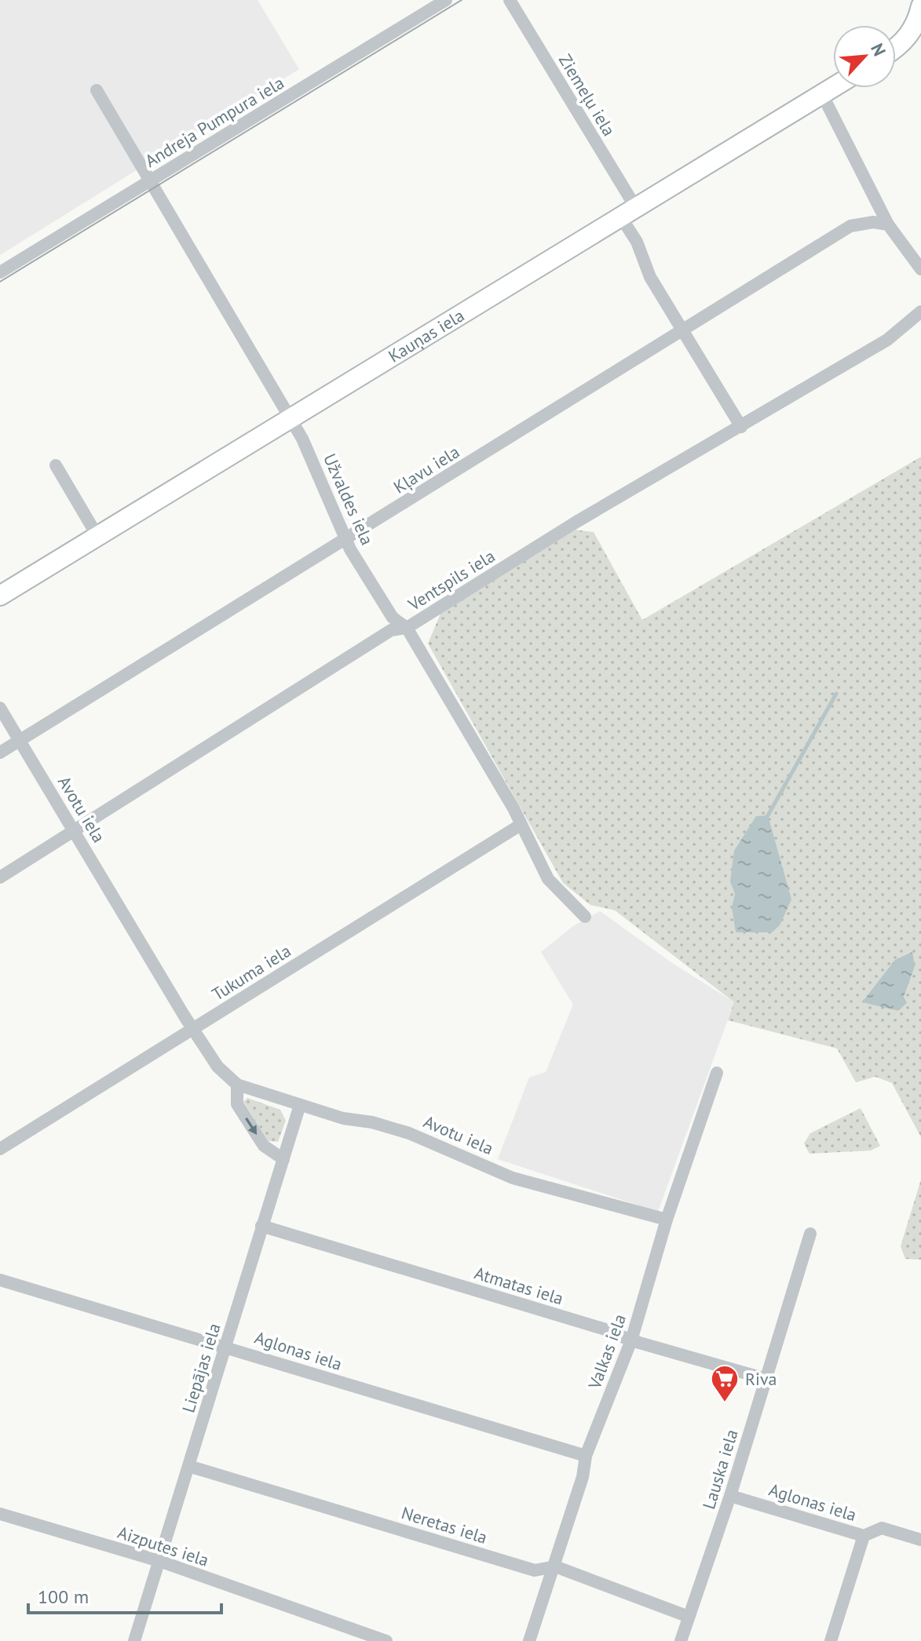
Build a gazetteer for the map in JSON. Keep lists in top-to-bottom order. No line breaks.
{"streets":{"street":["Ziemeļu iela","Andreja Pumpura iela","Kauņas iela","Kļavu iela","Užvaldes iela","Ventspils iela","Avotu iela","Tukuma iela","Atmatas iela","Aglonas iela","Valkas iela","Liepājas iela","Lauska iela","Neretas iela","Aizputes iela"]},"crossings":[["Ziemeļu iela","Kauņas iela"],["Ziemeļu iela","Kļavu iela"],["Ziemeļu iela","Ventspils iela"],["Andreja Pumpura iela","Užvaldes iela"],["Kauņas iela","Užvaldes iela"],["Kļavu iela","Užvaldes iela"],["Kļavu iela","Avotu iela"],["Užvaldes iela","Ventspils iela"],["Užvaldes iela","Tukuma iela"],["Ventspils iela","Avotu iela"],["Avotu iela","Tukuma iela"],["Avotu iela","Valkas iela"],["Avotu iela","Liepājas iela"],["Atmatas iela","Valkas iela"],["Atmatas iela","Liepājas iela"],["Atmatas iela","Lauska iela"],["Aglonas iela","Valkas iela"],["Aglonas iela","Liepājas iela"],["Aglonas iela","Lauska iela"],["Valkas iela","Neretas iela"],["Liepājas iela","Neretas iela"],["Liepājas iela","Aizputes iela"],["Lauska iela","Neretas iela"]],"places":{"supermarket":["Riva"]},"scale_bar":"100 m","north":"top right"}
